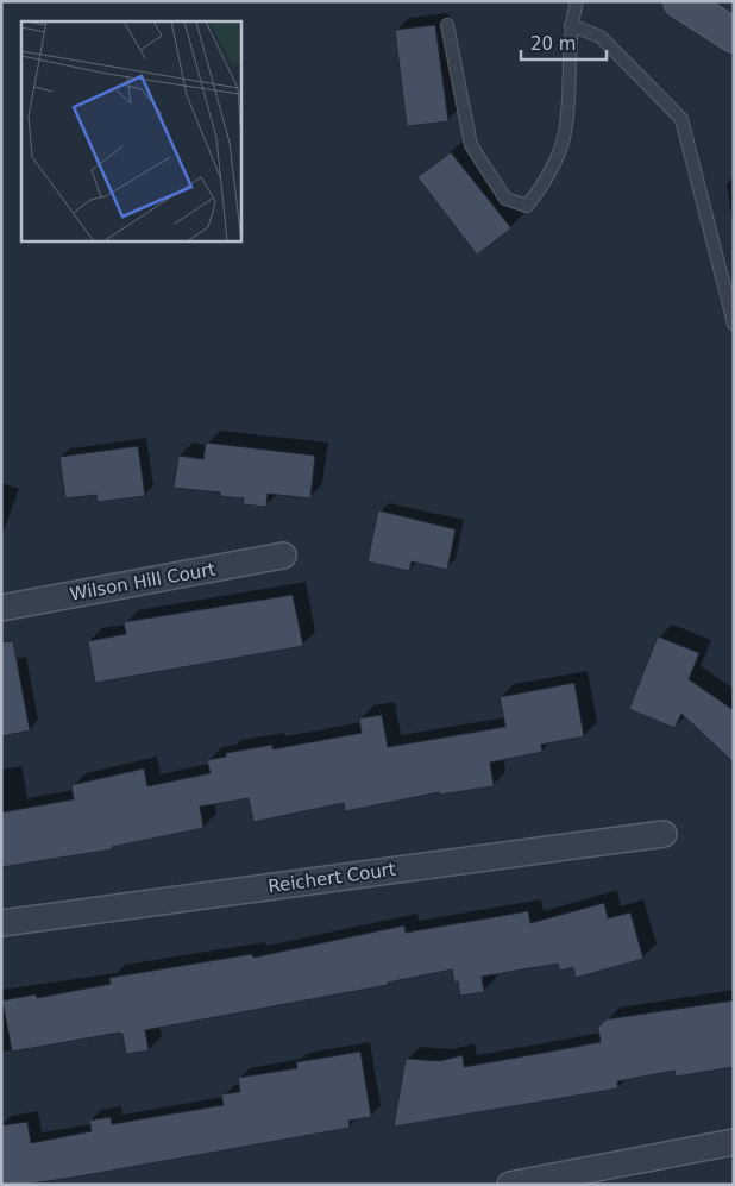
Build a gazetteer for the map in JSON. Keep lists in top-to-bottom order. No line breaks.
{"streets":{"street":["Wilson Hill Court","Reichert Court"]},"scale_bar":"20 m"}
